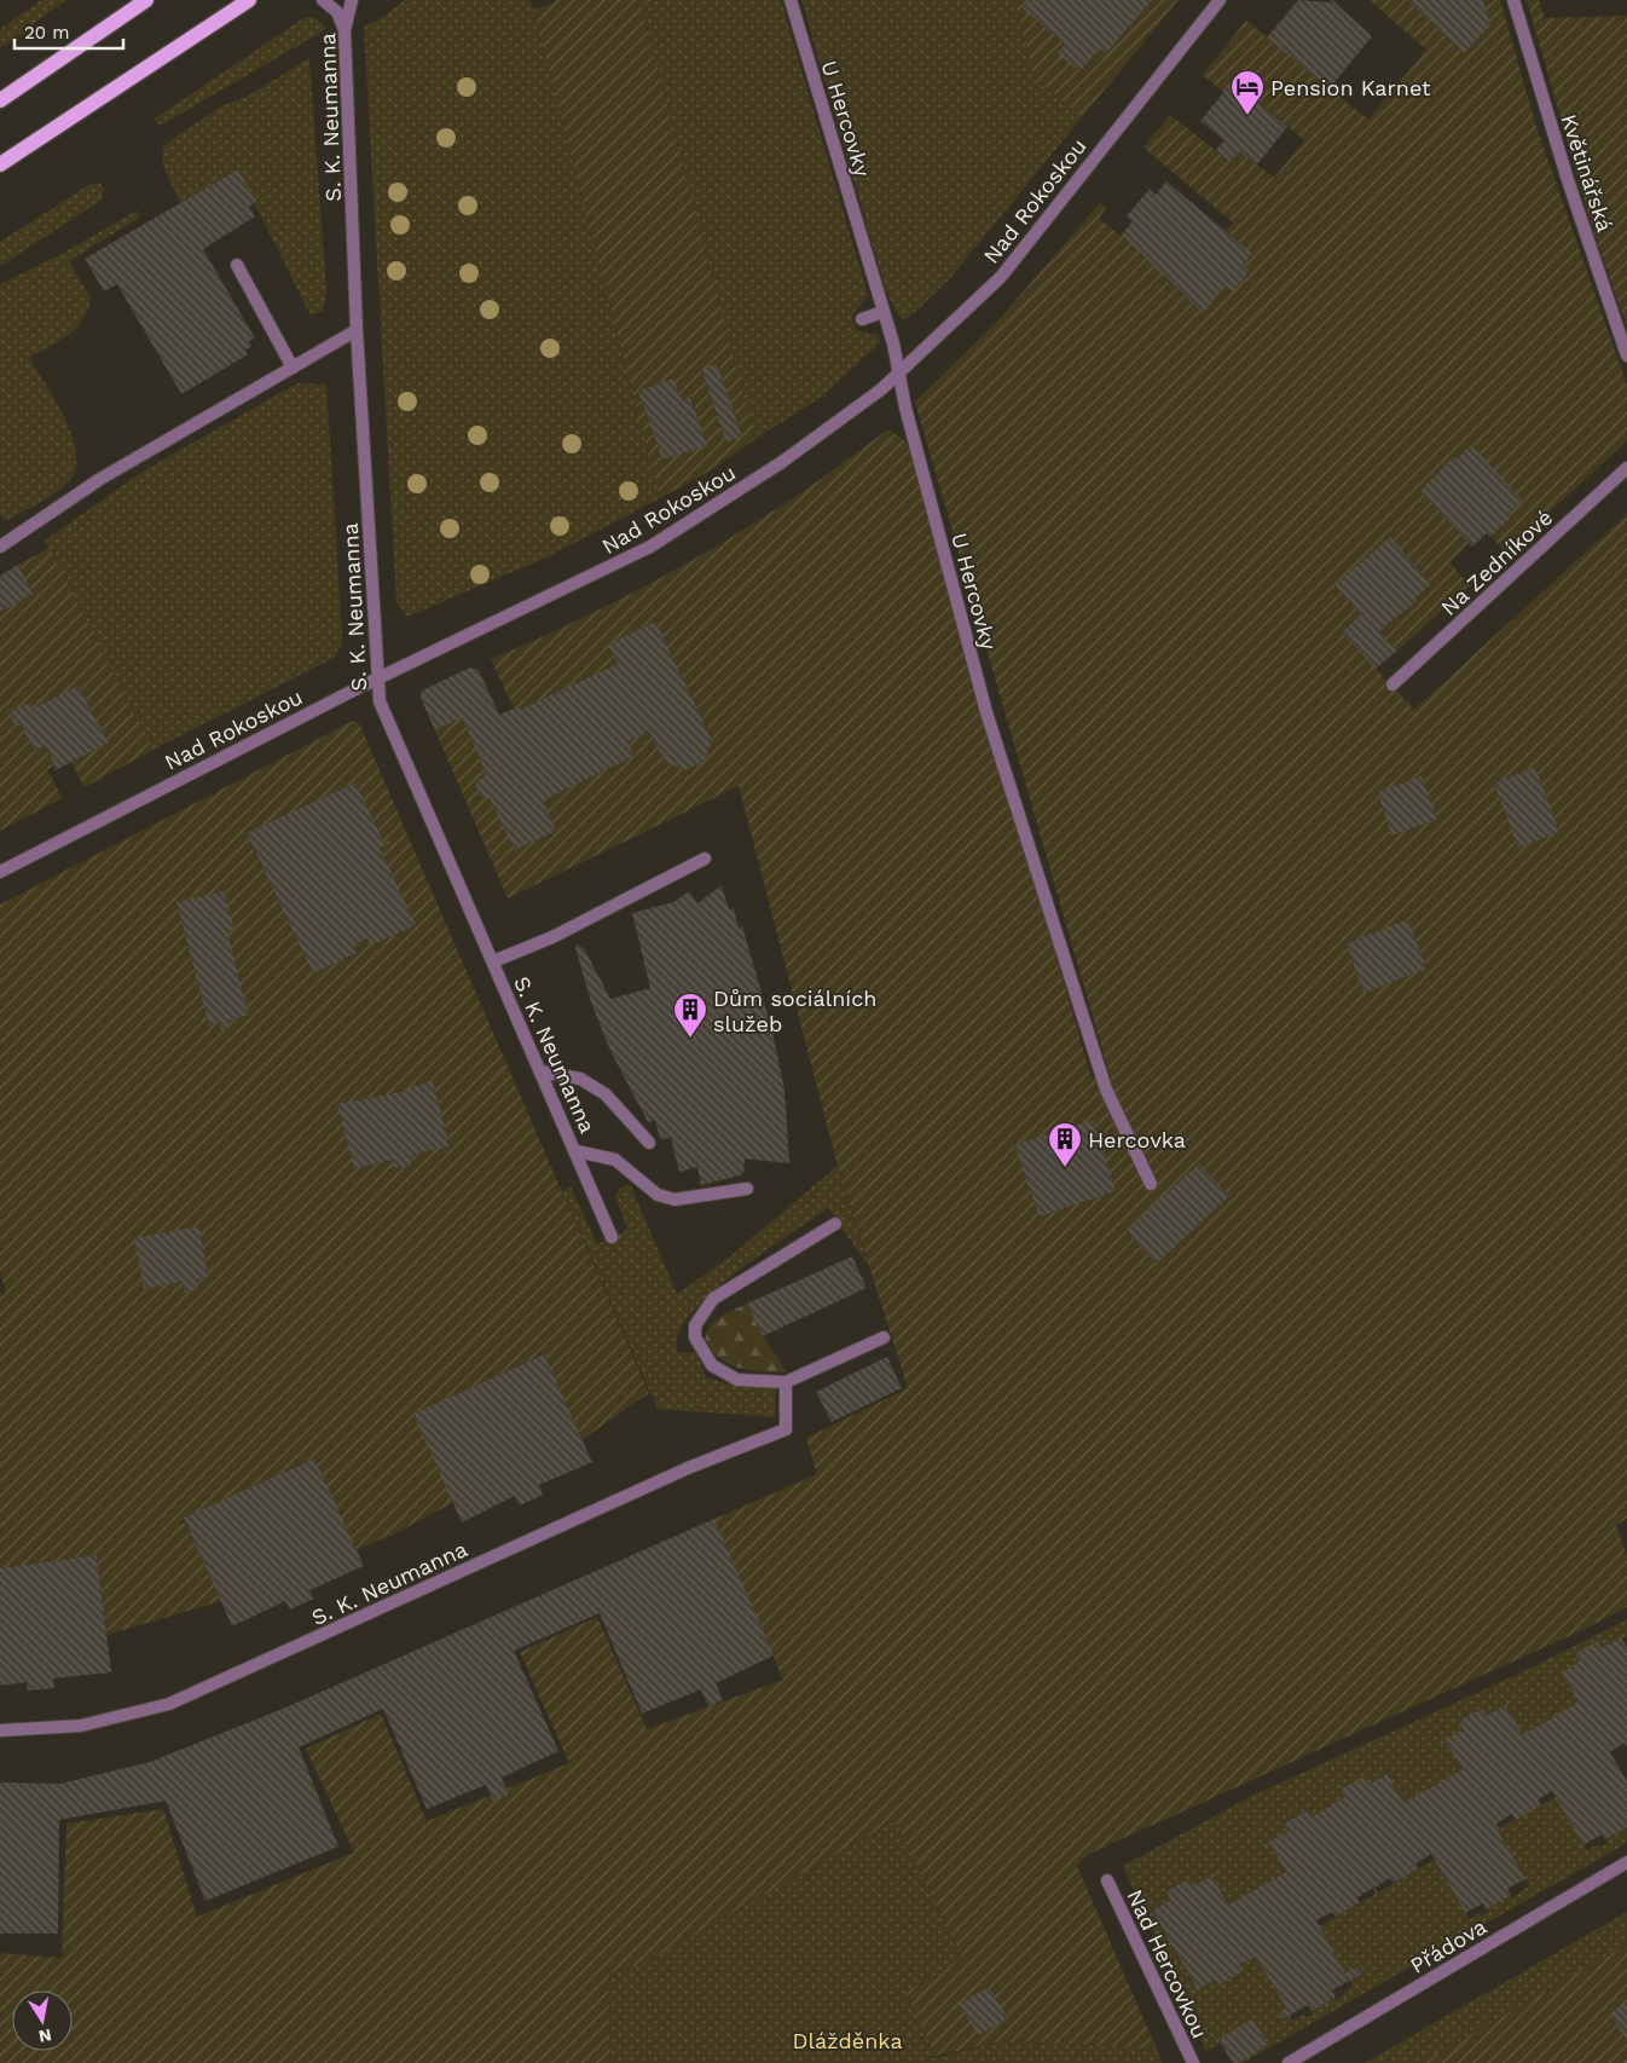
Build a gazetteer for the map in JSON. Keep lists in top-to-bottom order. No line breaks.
{"streets":{"street":["S. K. Neumanna","U Hercovky","Květinářská","Nad Rokoskou","Na Zedníkové","Přádova","Nad Hercovkou"]},"crossings":[["S. K. Neumanna","Nad Rokoskou"],["U Hercovky","Nad Rokoskou"]],"parks":["Dlážděnka"],"places":{"hotel":["Pension Karnet"],"building":["Dům sociálních služeb","Hercovka"]},"scale_bar":"20 m","north":"bottom"}
